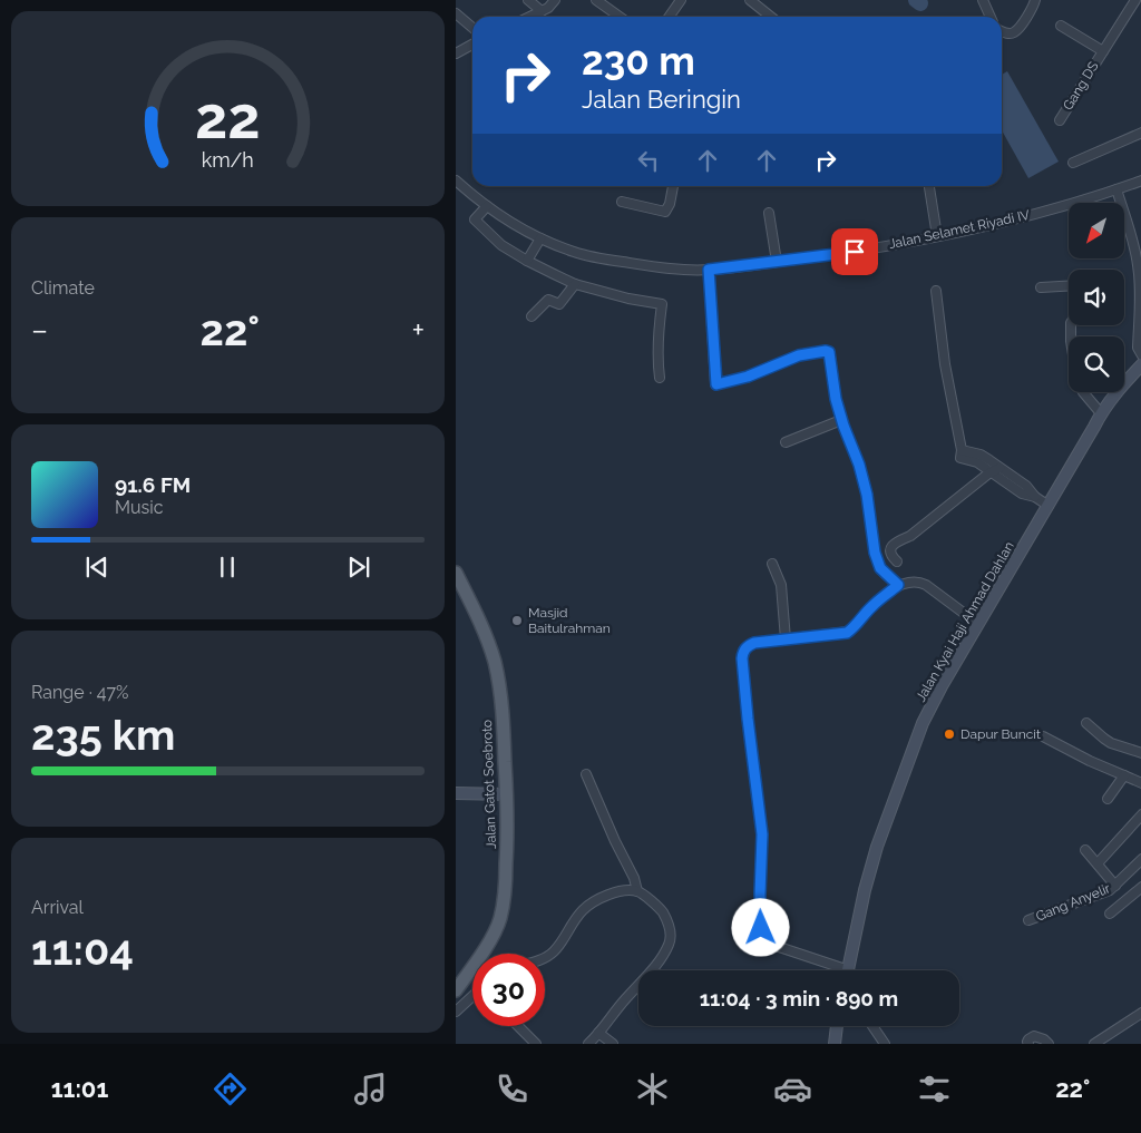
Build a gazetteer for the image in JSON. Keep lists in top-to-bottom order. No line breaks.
{"streets":{"main road":["Jalan Kyai Haji Ahmad Dahlan","Jalan Gatot Soebroto"],"street":["Gang DS","Jalan Selamet Riyadi IV","Gang Anyelir"]},"places":["Masjid Baitulrahman","Dapur Buncit"],"north":"bottom left","page":{"turn":["230 m","Jalan Beringin"],"tile":["Climate",["Range · 47%","235 km"],["Arrival","11:04"]],"heat":["−","22°","+"],"song":["91.6 FM","Music"],"limit":"30","trip":"11:04 · 3 min · 890 m","tabs":["11:01","22°"],"gauge":["22","km/h"]}}
